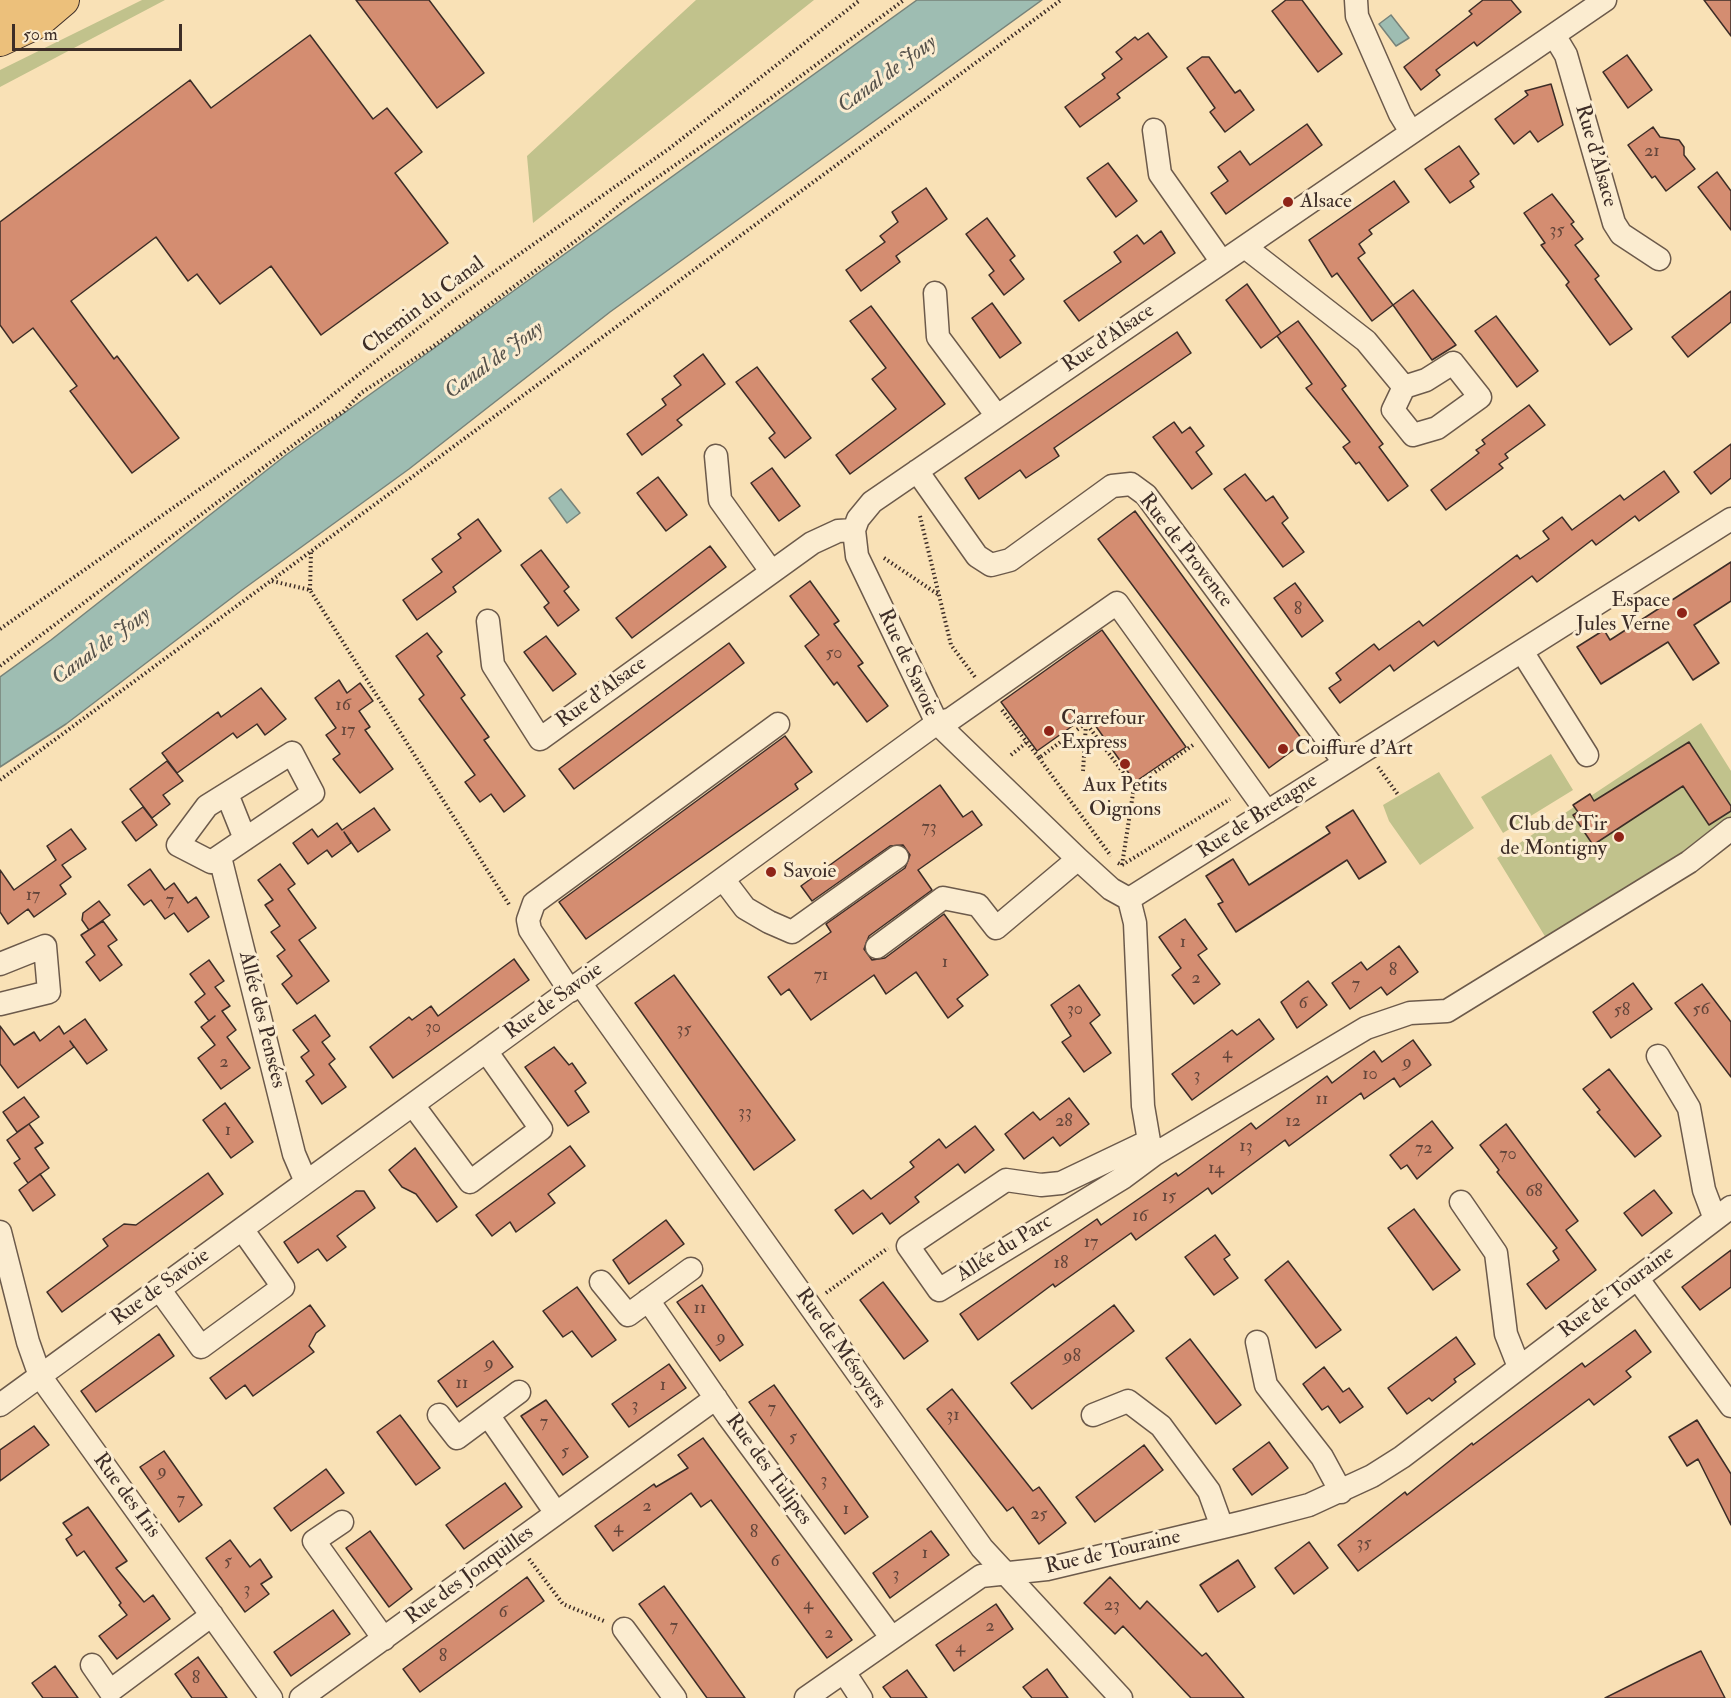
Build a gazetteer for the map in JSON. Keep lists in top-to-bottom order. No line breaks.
{"streets":{"street":["Rue d'Alsace","Rue de Provence","Rue de Savoie","Rue de Bretagne","Allée des Pensées","Allée du Parc","Rue de Touraine","Rue de Mésoyers","Rue des Tulipes","Rue des Iris","Rue des Jonquilles"],"path":["Chemin du Canal"]},"crossings":[["Rue d'Alsace","Rue de Provence"],["Rue d'Alsace","Rue de Savoie"],["Rue de Provence","Rue de Bretagne"],["Rue de Savoie","Allée des Pensées"],["Rue de Savoie","Rue de Mésoyers"],["Rue de Savoie","Rue des Iris"],["Rue de Touraine","Rue de Mésoyers"],["Rue de Touraine","Rue des Tulipes"],["Rue des Tulipes","Rue des Jonquilles"]],"water":["Canal de Jouy"],"places":["Alsace","Espace Jules Verne","Carrefour Express","Coiffure d'Art","Aux Petits Oignons","Club de Tir de Montigny","Savoie"],"house_numbers":["21","35","8","50","16","17","73","17","7","1","1","8","71","2","7","6","30","56","58","30","35","4","2","9","10","3","11","33","28","12","1","13","72","70","14","68","15","16","17","18","11","9","98","9","11","1","3","7","31","7","5","5","9","3","7","2","1","25","4","8","35","1","5","6","3","3","4","23","6","7","2","2","4","8","8"],"scale_bar":"50 m"}
